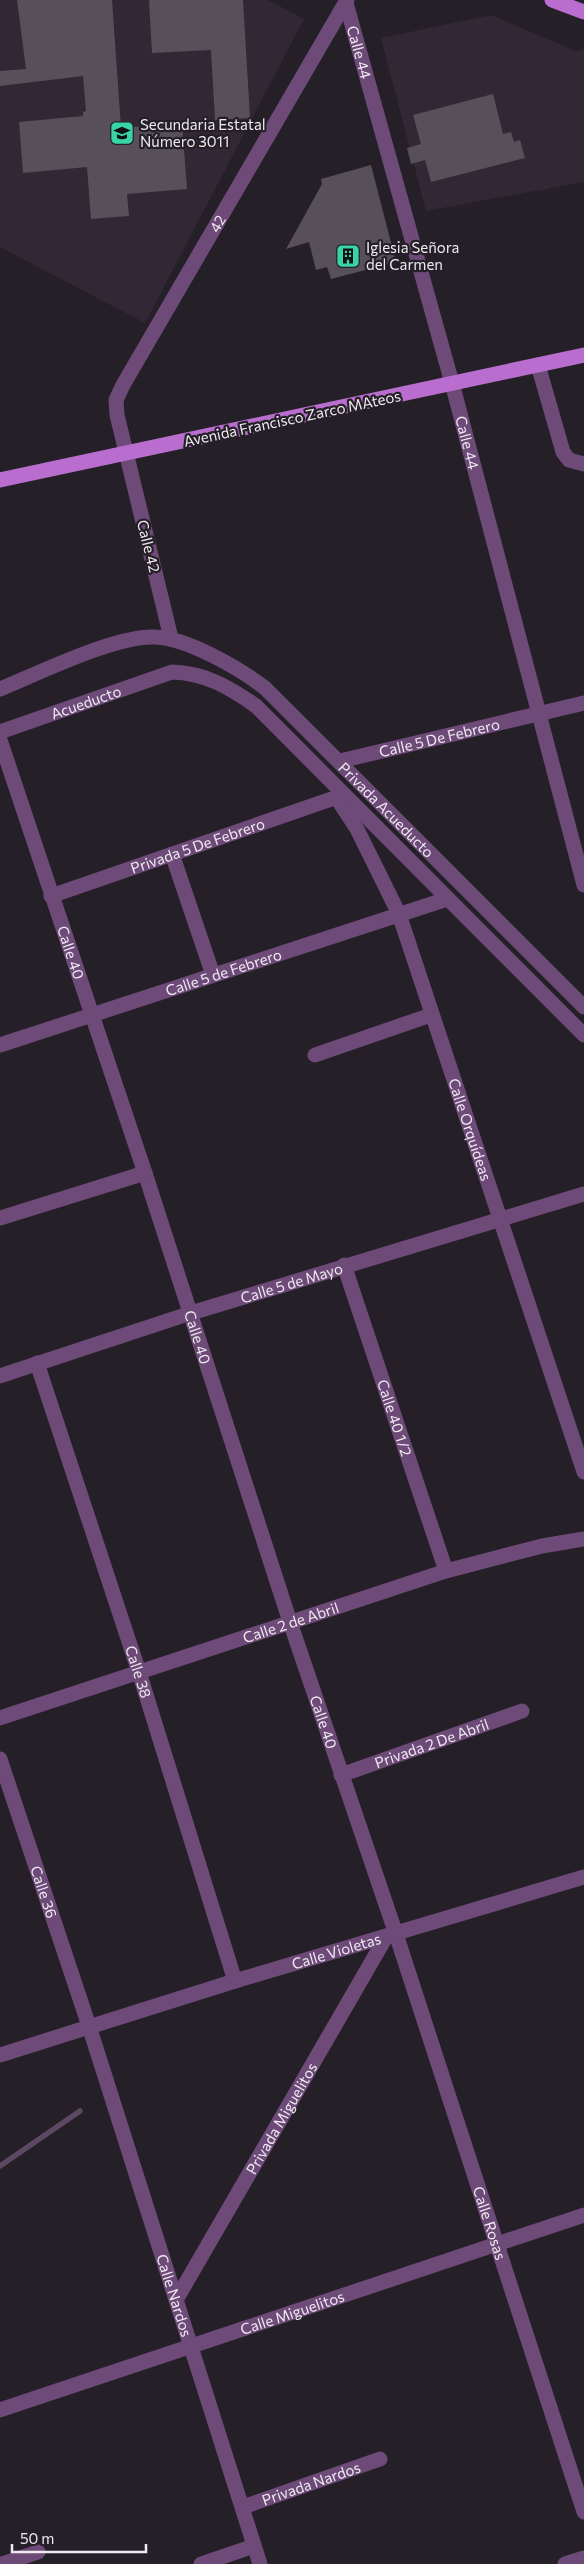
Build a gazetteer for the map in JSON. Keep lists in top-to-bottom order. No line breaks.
{"streets":{"main road":["Avenida Francisco Zarco MAteos"],"street":["Calle 44","42","Calle 42","Acueducto","Calle 5 De Febrero","Privada Acueducto","Privada 5 De Febrero","Calle 40","Calle 5 de Febrero","Calle Orquídeas","Calle 5 de Mayo","Calle 40 1/2","Calle 2 de Abril","Calle 38","Privada 2 De Abril","Calle 36","Calle Violetas","Privada Miguelitos","Calle Rosas","Calle Nardos","Calle Miguelitos","Privada Nardos"]},"crossings":[["Calle 44","42"],["Calle 44","Avenida Francisco Zarco MAteos"],["Calle 44","Calle 5 De Febrero"],["42","Avenida Francisco Zarco MAteos"],["42","Calle 42"],["Avenida Francisco Zarco MAteos","Calle 42"],["Calle 42","Privada Acueducto"],["Acueducto","Privada Acueducto"],["Calle 5 De Febrero","Privada Acueducto"],["Privada Acueducto","Privada 5 De Febrero"],["Privada Acueducto","Calle 5 de Febrero"],["Privada Acueducto","Calle Orquídeas"],["Privada 5 De Febrero","Calle 40"],["Privada 5 De Febrero","Calle Orquídeas"],["Calle 40","Calle 5 de Febrero"],["Calle 40","Calle 5 de Mayo"],["Calle 40","Calle 2 de Abril"],["Calle 40","Privada 2 De Abril"],["Calle 40","Calle Violetas"],["Calle 40","Privada Miguelitos"],["Calle 40","Calle Rosas"],["Calle 5 de Febrero","Calle Orquídeas"],["Calle Orquídeas","Calle 5 de Mayo"],["Calle 5 de Mayo","Calle 40 1/2"],["Calle 5 de Mayo","Calle 38"],["Calle 40 1/2","Calle 2 de Abril"],["Calle 2 de Abril","Calle 38"],["Calle 38","Calle Violetas"],["Calle 36","Calle Violetas"],["Calle 36","Calle Nardos"],["Calle Violetas","Privada Miguelitos"],["Calle Violetas","Calle Rosas"],["Calle Violetas","Calle Nardos"],["Privada Miguelitos","Calle Rosas"],["Privada Miguelitos","Calle Nardos"],["Calle Rosas","Calle Miguelitos"],["Calle Nardos","Calle Miguelitos"],["Calle Nardos","Privada Nardos"]],"places":{"school or university":["Secundaria Estatal Número 3011"],"building":["Iglesia Señora del Carmen"]},"scale_bar":"50 m"}
